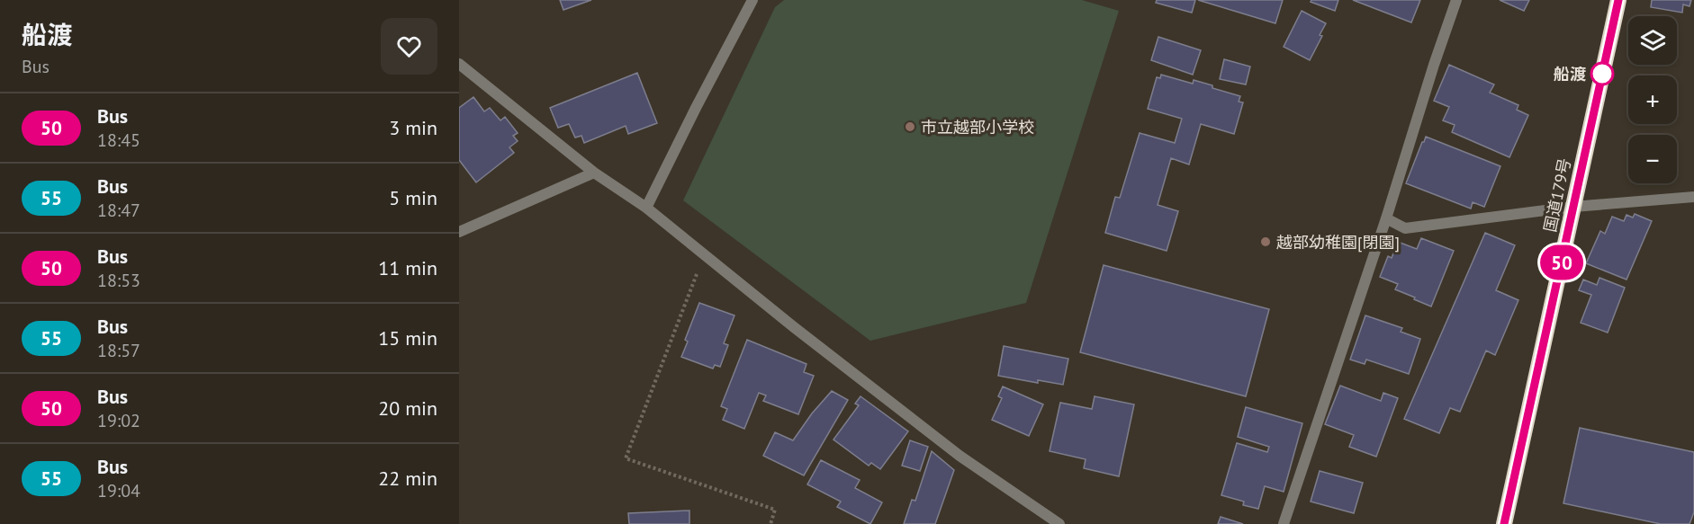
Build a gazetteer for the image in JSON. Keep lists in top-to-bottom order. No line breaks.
{"streets":{"highway":["国道179号"]},"places":["船渡","市立越部小学校","越部幼稚園[閉園]"],"lines":["bus line 50"],"page":{"heading":["船渡","Bus"],"on_map":"50","map_buttons":["+","−"],"list":[{"mark":"50","name":"Bus","note":"18:45","value":"3 min"},{"mark":"55","name":"Bus","note":"18:47","value":"5 min"},{"mark":"50","name":"Bus","note":"18:53","value":"11 min"},{"mark":"55","name":"Bus","note":"18:57","value":"15 min"},{"mark":"50","name":"Bus","note":"19:02","value":"20 min"},{"mark":"55","name":"Bus","note":"19:04","value":"22 min"}]}}
